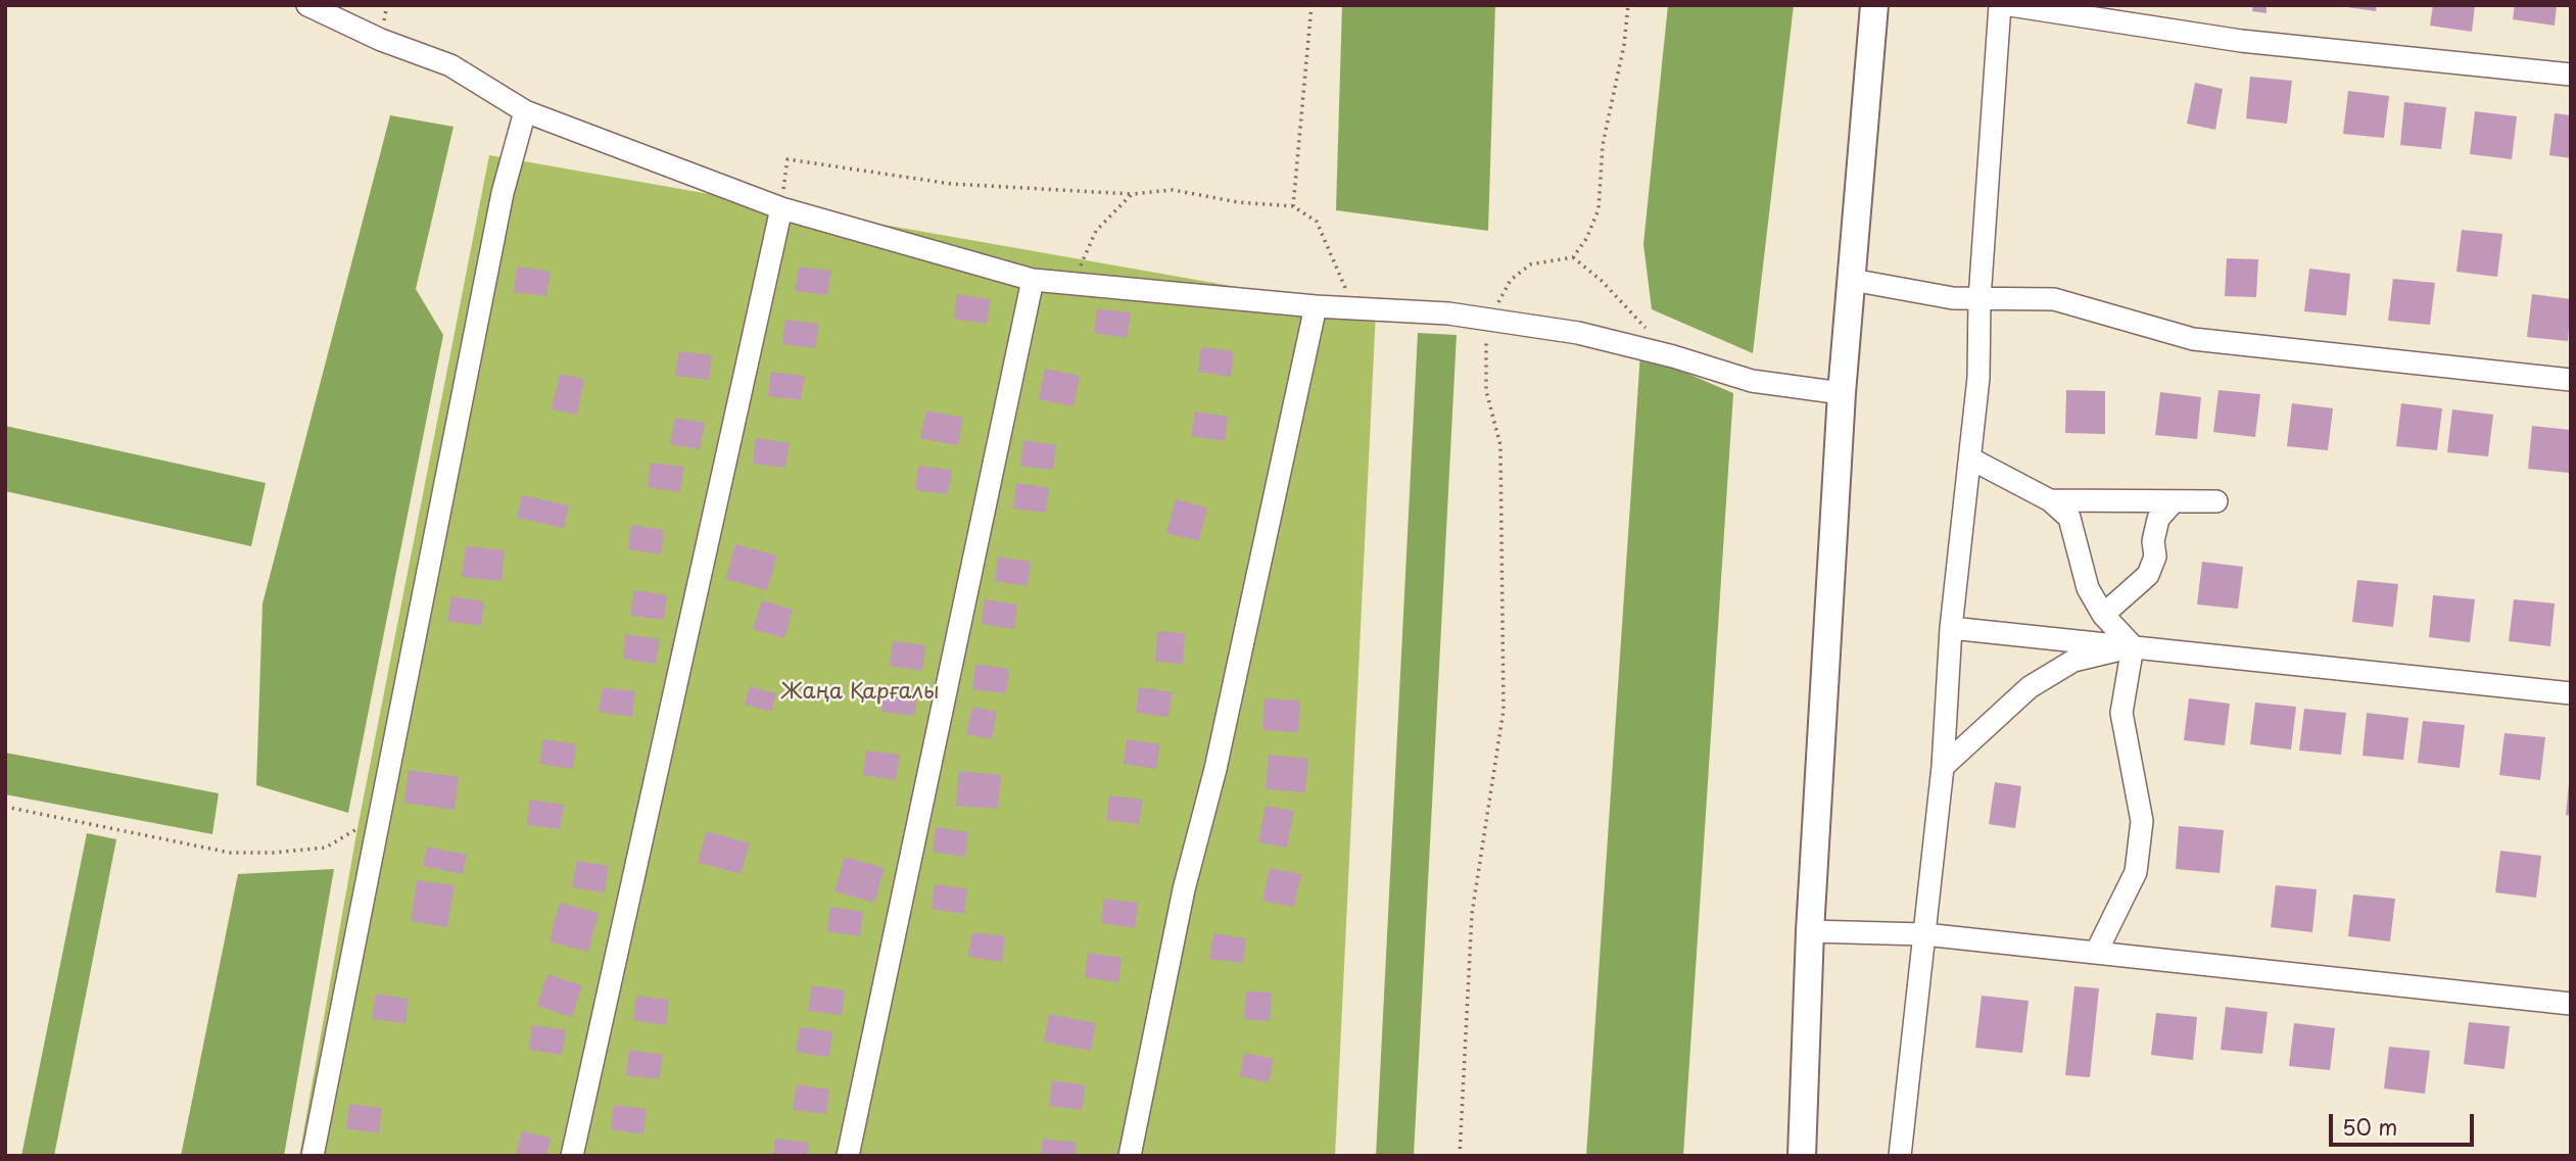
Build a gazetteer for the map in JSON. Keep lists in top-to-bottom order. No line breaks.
{"parks":["Жаңа Қарғалы"],"scale_bar":"50 m"}
